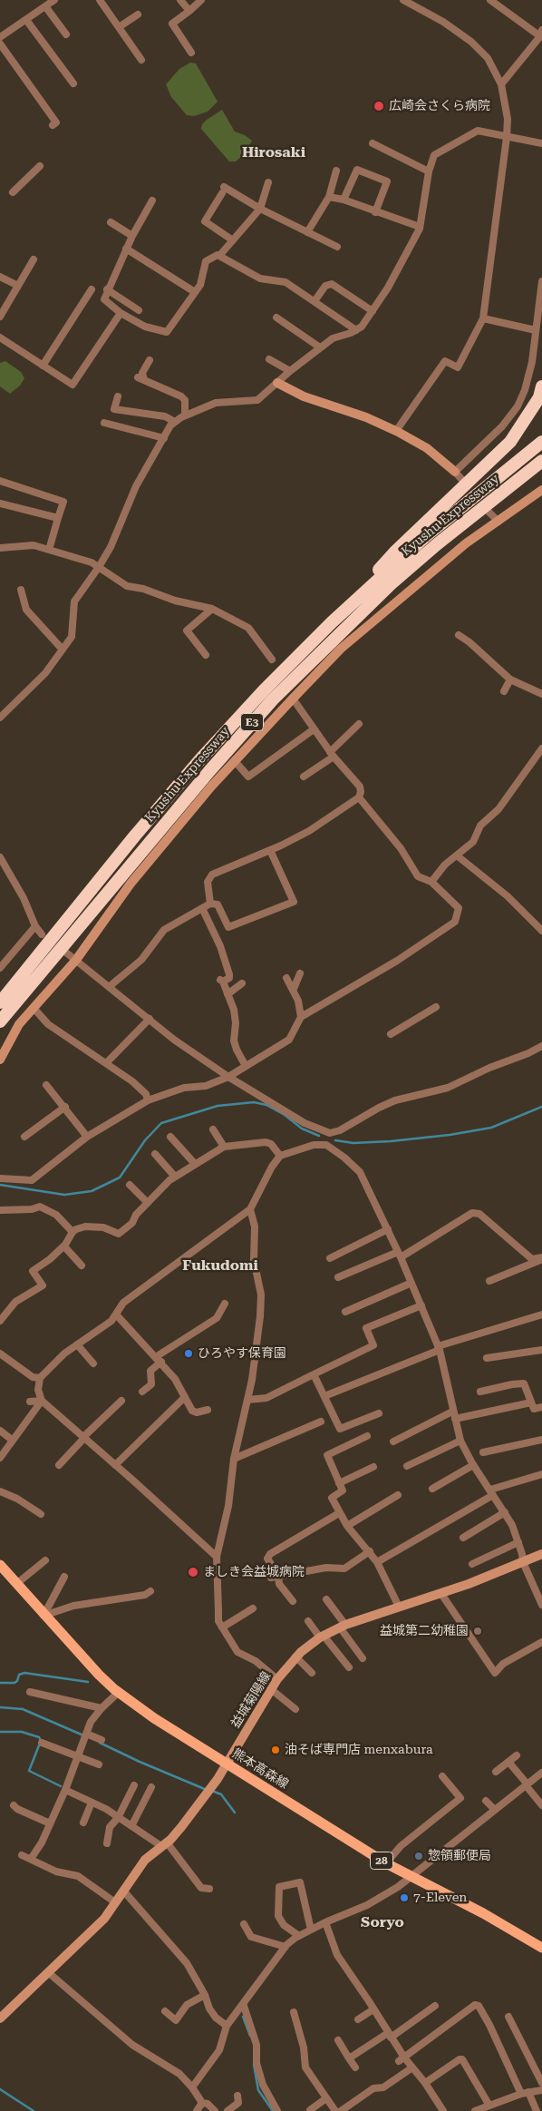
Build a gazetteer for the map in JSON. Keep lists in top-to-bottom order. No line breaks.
{"streets":{"highway":["Kyushu Expressway","E3"],"main road":["熊本高森線","28"],"street":["益城菊陽線"]},"crossings":[["益城菊陽線","熊本高森線"]],"districts":["Hirosaki","Fukudomi","Soryo"],"places":["広崎会さくら病院","ひろやす保育園","ましき会益城病院","益城第二幼稚園","油そば専門店 menxabura","惣領郵便局","7-Eleven"]}
